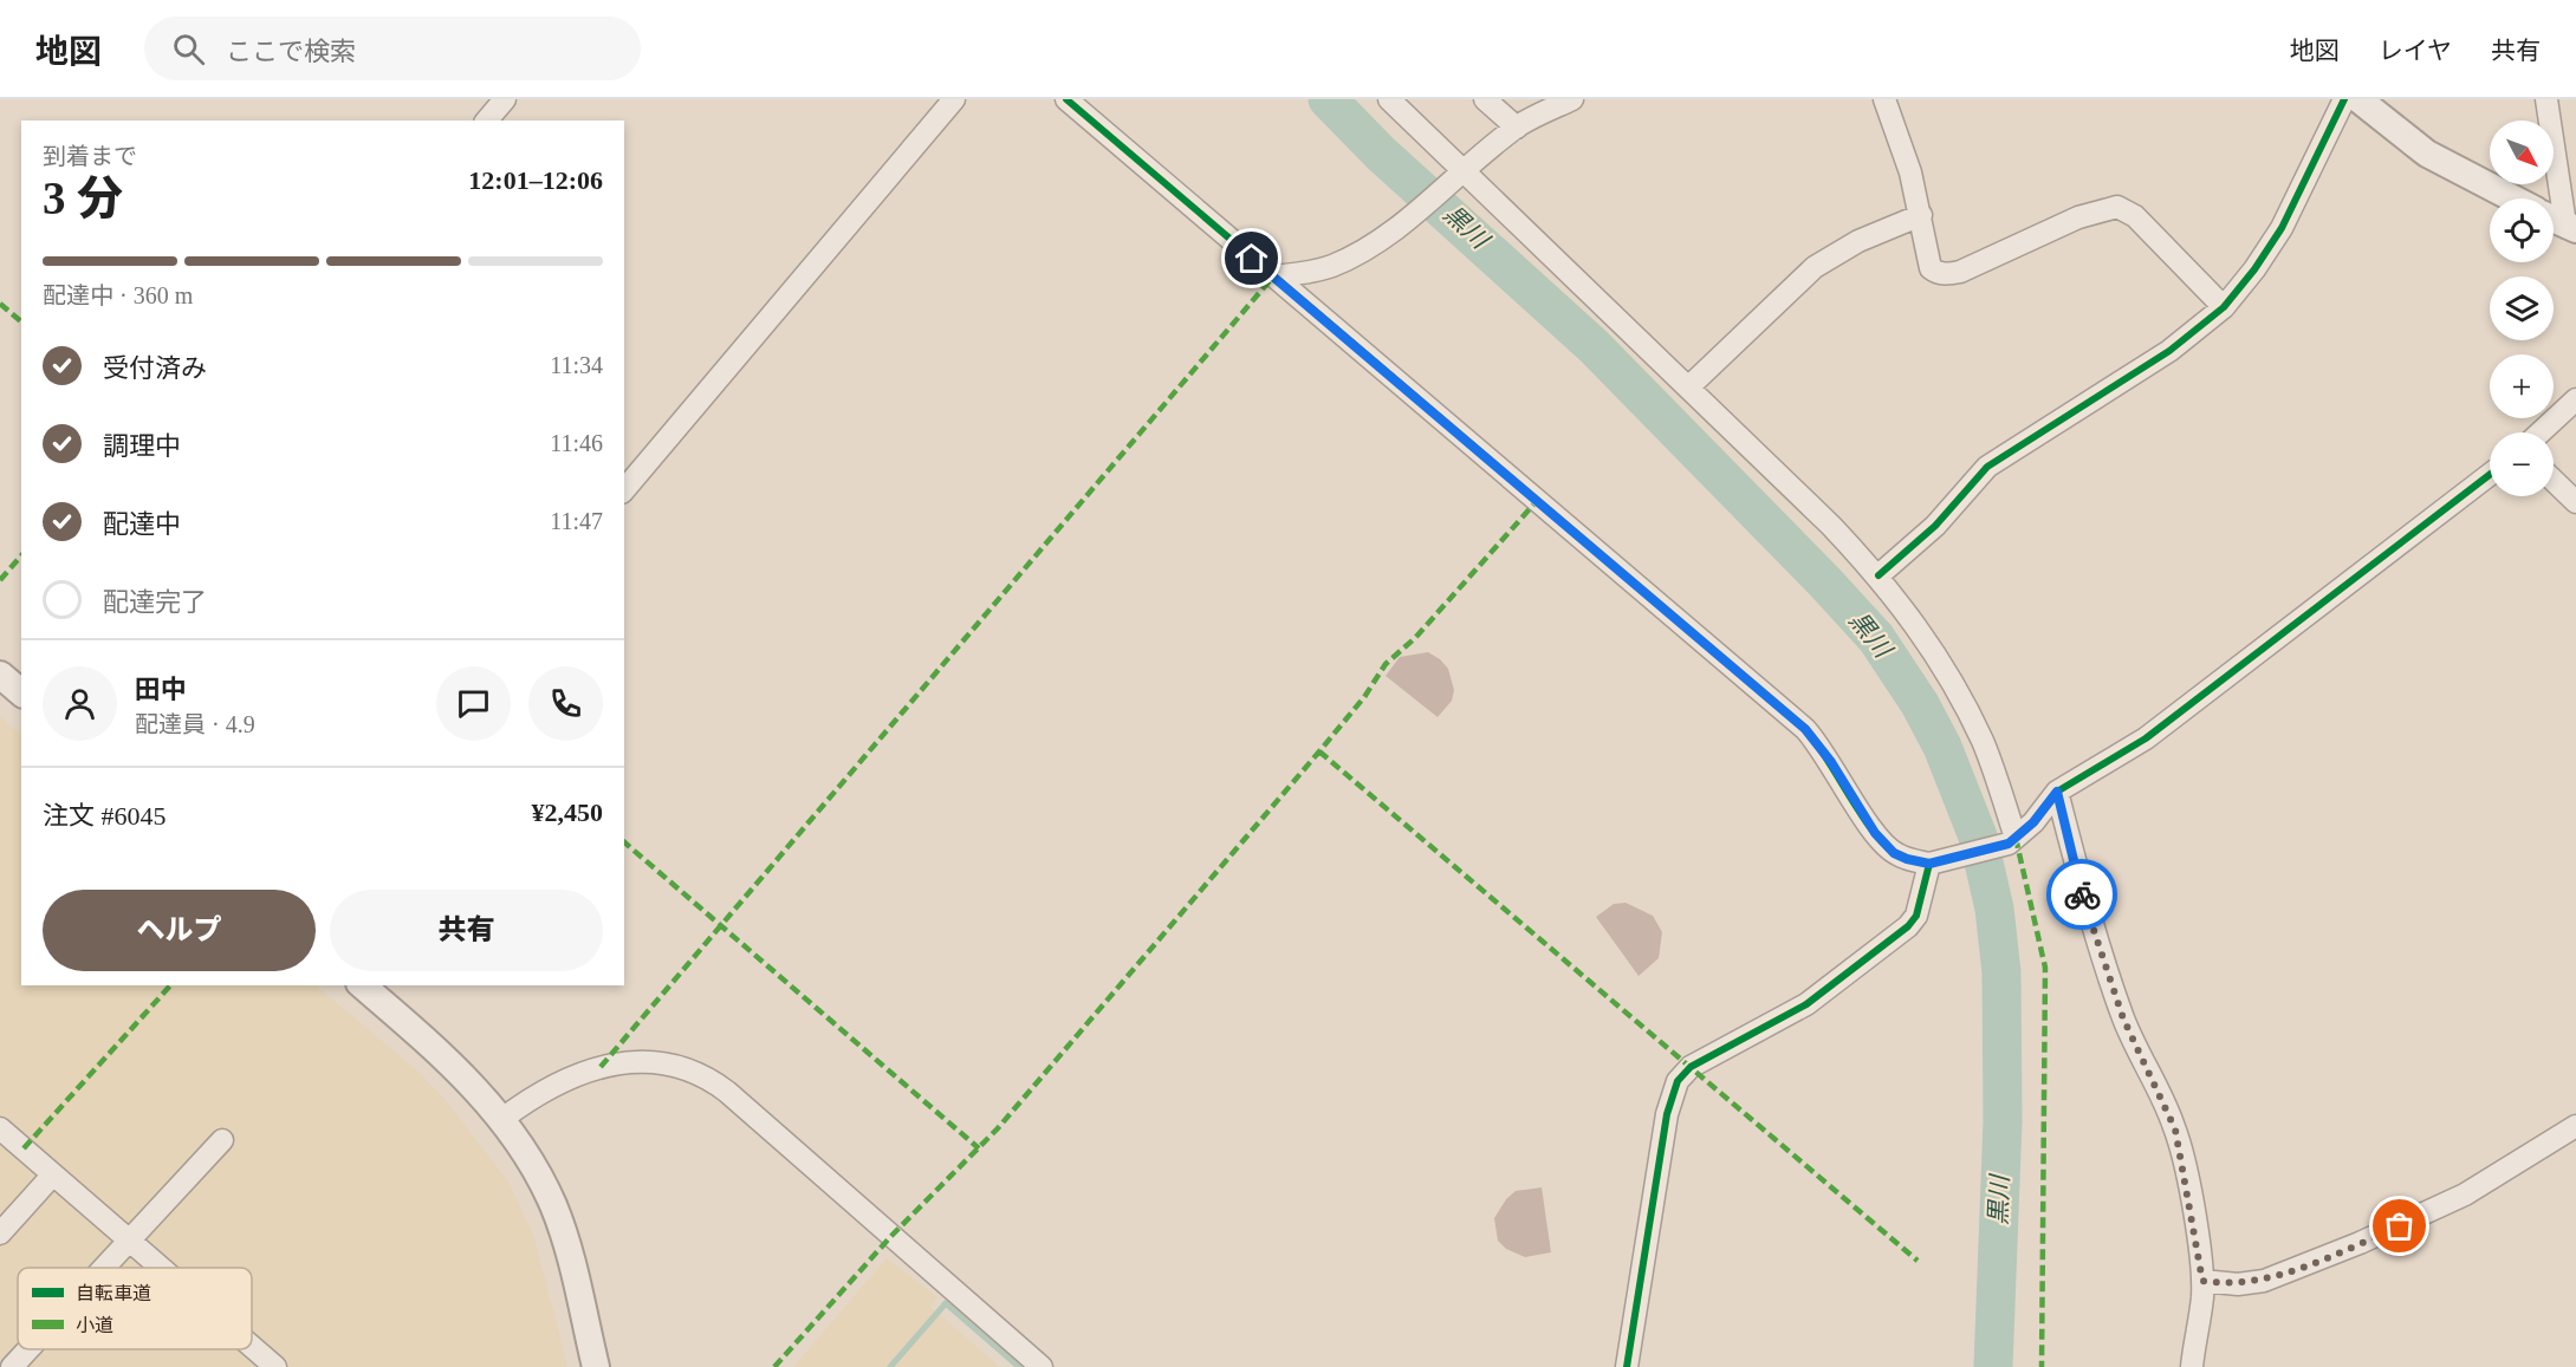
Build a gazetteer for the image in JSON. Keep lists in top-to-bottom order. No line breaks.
{"water":["黒川"],"legend":["自転車道","小道"],"north":"bottom right","page":{"header":"地図","search":"ここで検索","nav":["地図","レイヤ","共有"],"map_buttons":["+","−"],"heading":["3 分","到着まで","12:01–12:06"],"panel":["田中","配達員 · 4.9","注文 #6045","¥2,450"],"bar":"配達中 · 360 m","list":[["受付済み","11:34"],["調理中","11:46"],["配達中","11:47"],"配達完了"],"buttons":["ヘルプ","共有"]}}
